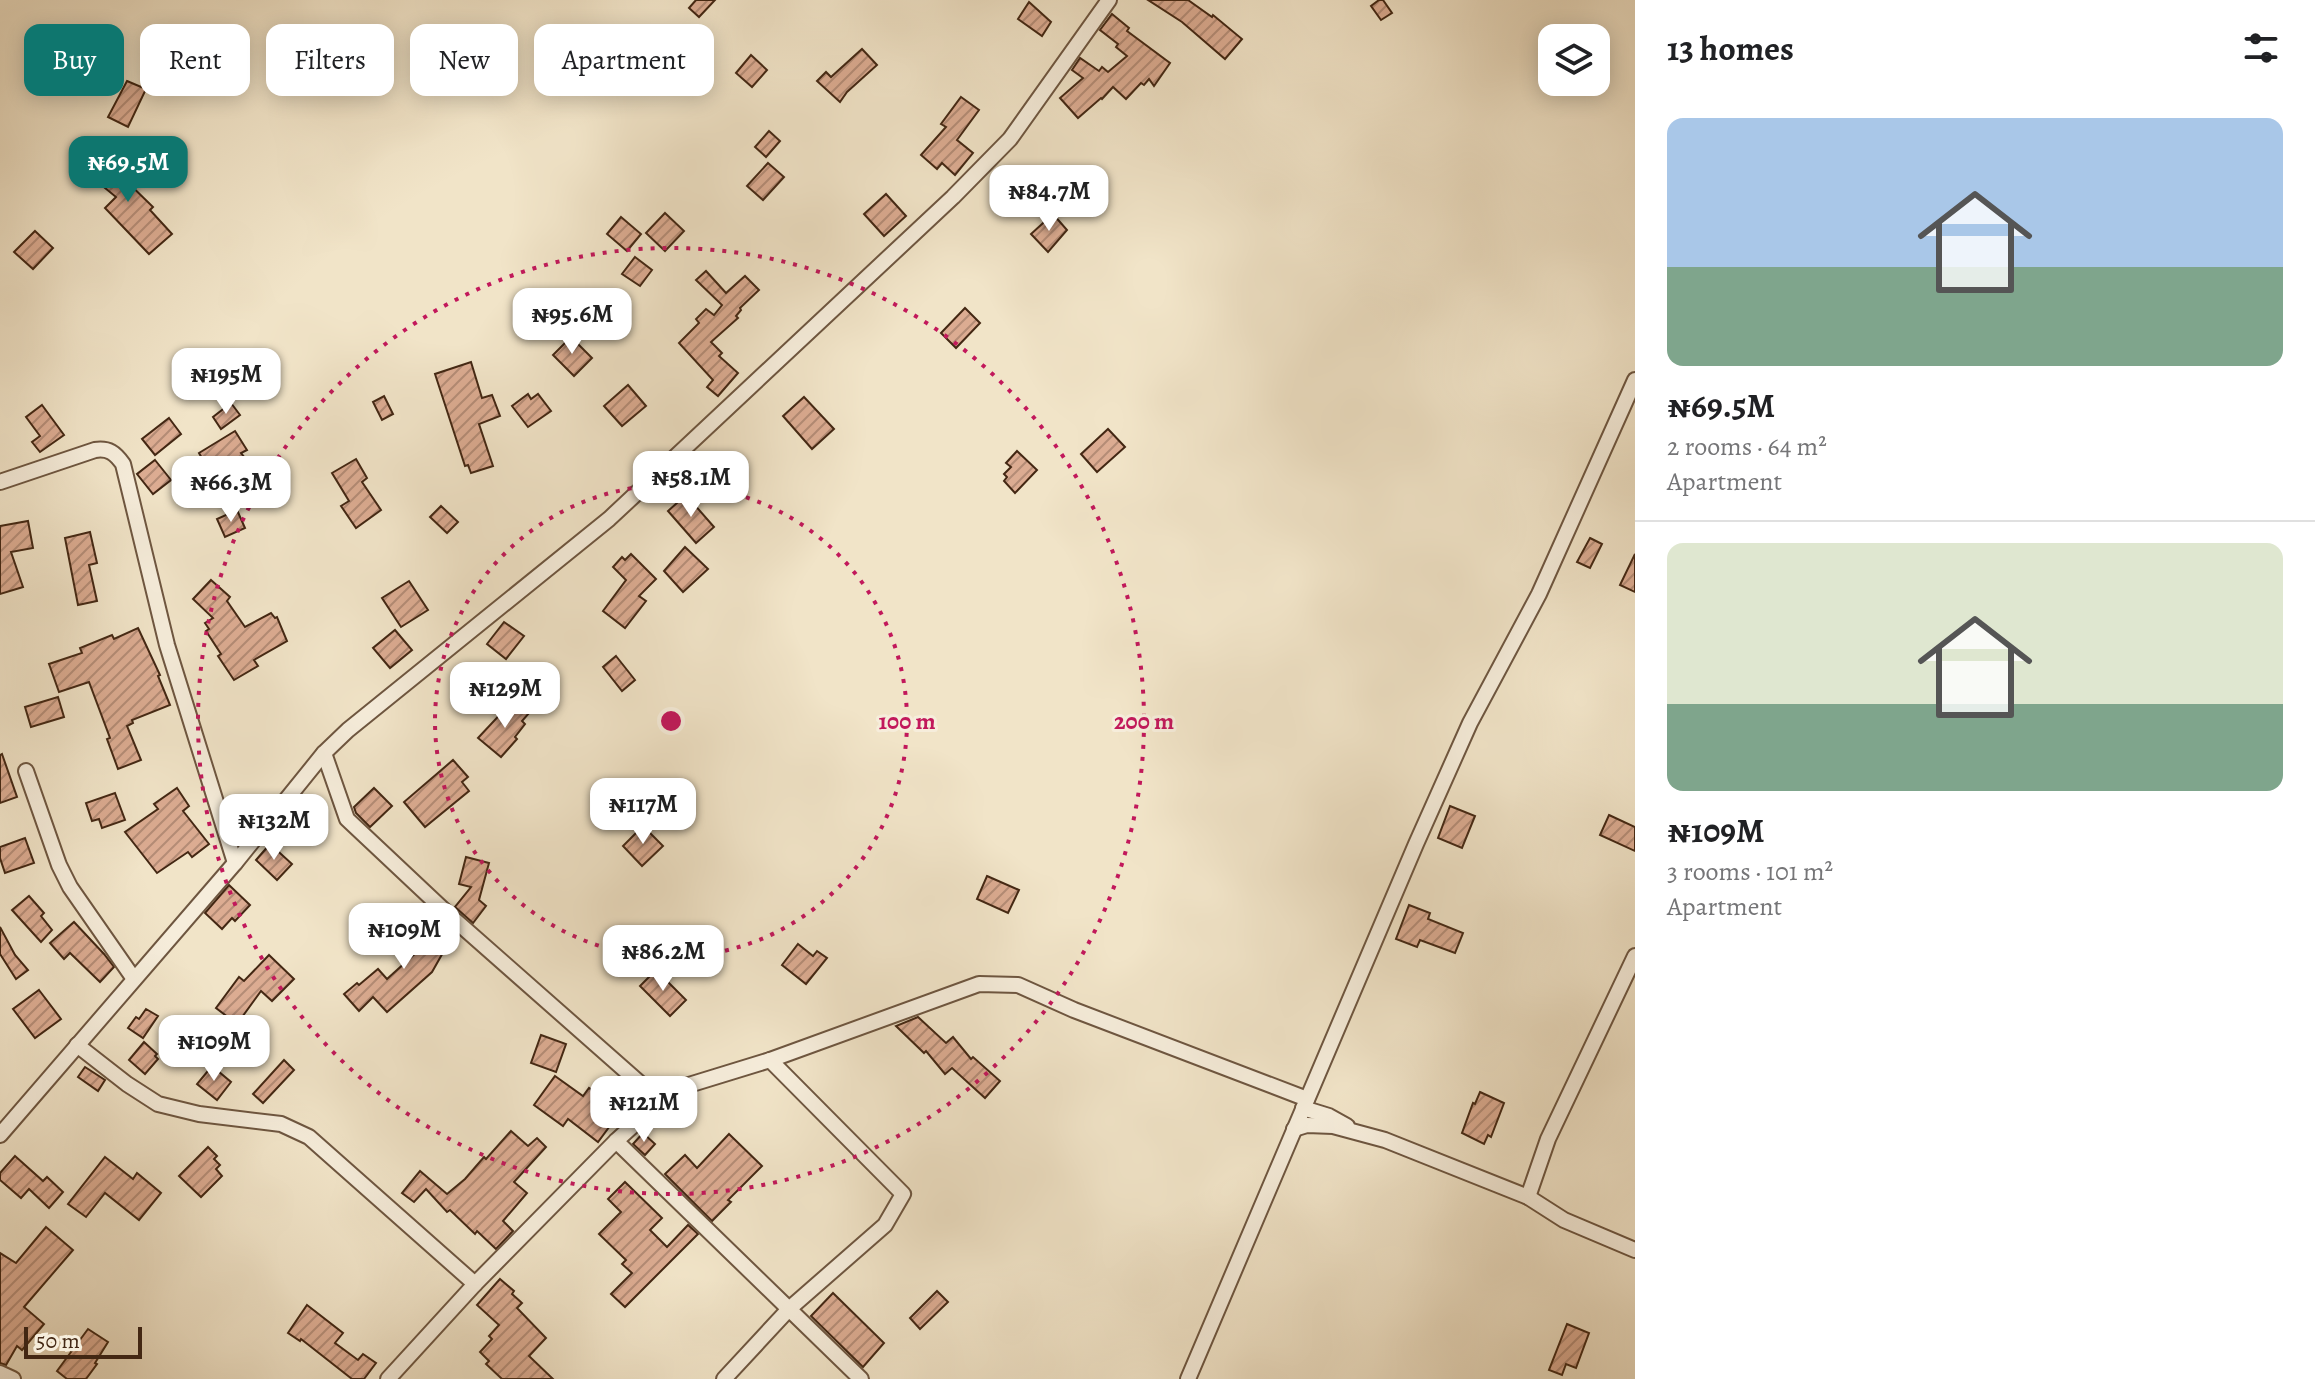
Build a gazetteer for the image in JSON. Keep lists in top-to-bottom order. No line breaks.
{"scale_bar":"50 m","page":{"heading":"13 homes","chip":["Buy","Rent","Filters","New","Apartment"],"list":[{"name":"₦69.5M","note":"2 rooms · 64 m² · Apartment"},{"name":"₦109M","note":"3 rooms · 101 m² · Apartment"}],"price":["₦69.5M","₦84.7M","₦95.6M","₦195M","₦58.1M","₦66.3M","₦129M","₦117M","₦132M","₦109M","₦86.2M","₦109M","₦121M"],"scale":"50 m"},"rings":["100 m","200 m"]}
